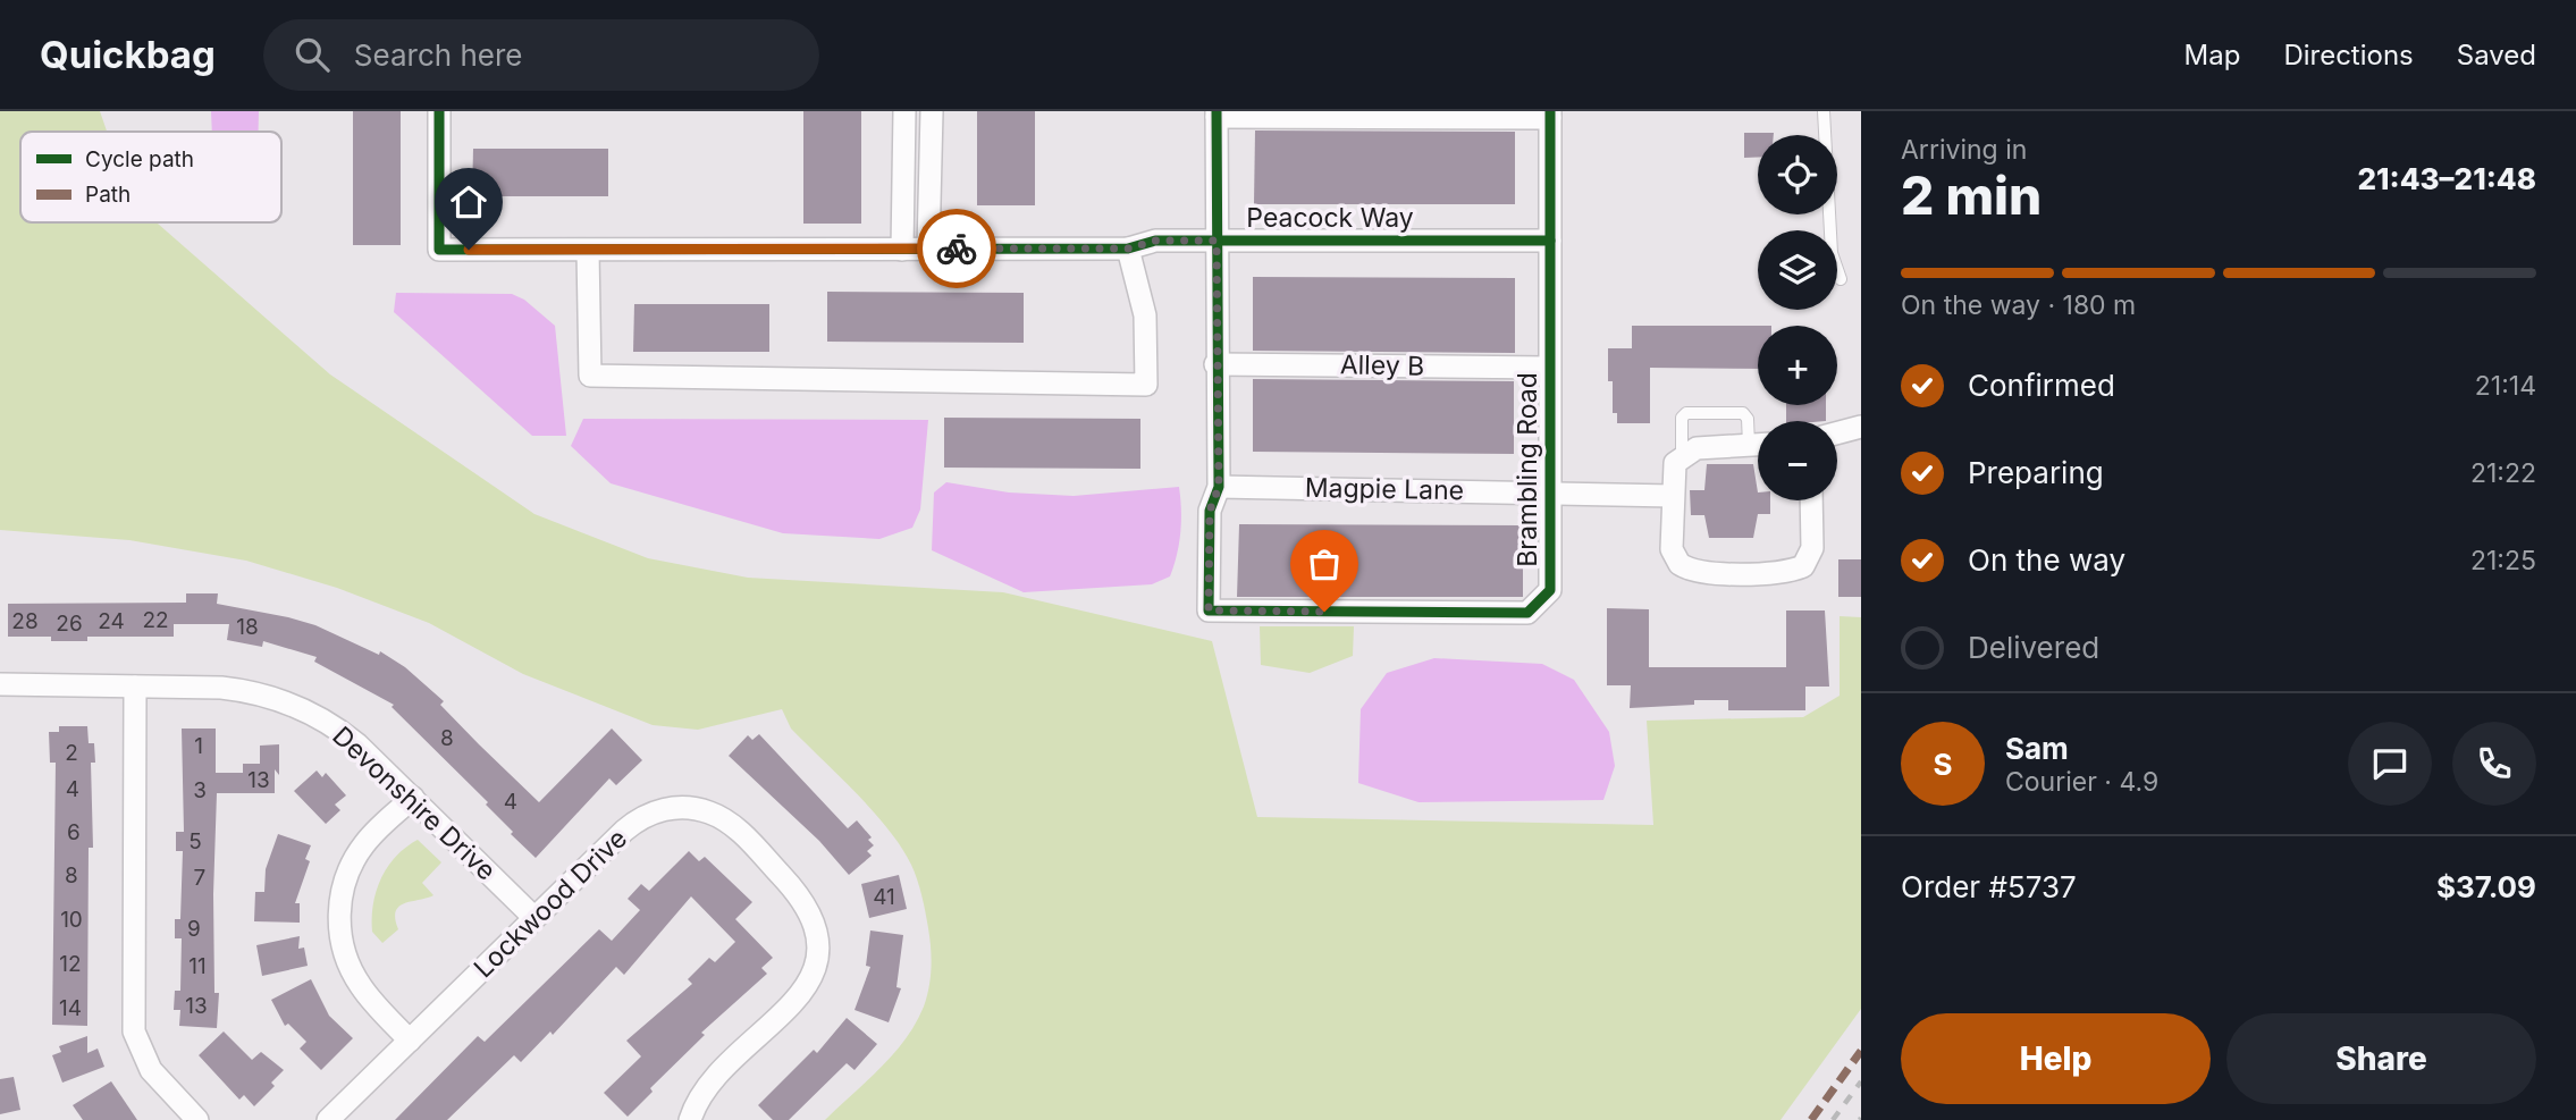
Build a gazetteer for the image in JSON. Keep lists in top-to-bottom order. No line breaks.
{"streets":{"street":["Peacock Way","Alley B","Brambling Road","Magpie Lane","Devonshire Drive","Lockwood Drive"]},"crossings":[["Peacock Way","Brambling Road"],["Alley B","Brambling Road"],["Brambling Road","Magpie Lane"],["Devonshire Drive","Lockwood Drive"]],"house_numbers":["22","28","24","26","18","8","1","2","13","4","3","4","6","5","8","7","41","10","9","12","11","13","14"],"legend":["Cycle path","Path"],"page":{"header":"Quickbag","search":"Search here","nav":["Map","Directions","Saved"],"heading":["2 min","Arriving in","21:43–21:48"],"panel":["Sam","Courier · 4.9","Order #5737","$37.09"],"map_buttons":["+","−"],"bar":"On the way · 180 m","list":[["Confirmed","21:14"],["Preparing","21:22"],["On the way","21:25"],"Delivered"],"round":"S","buttons":["Help","Share"]}}
